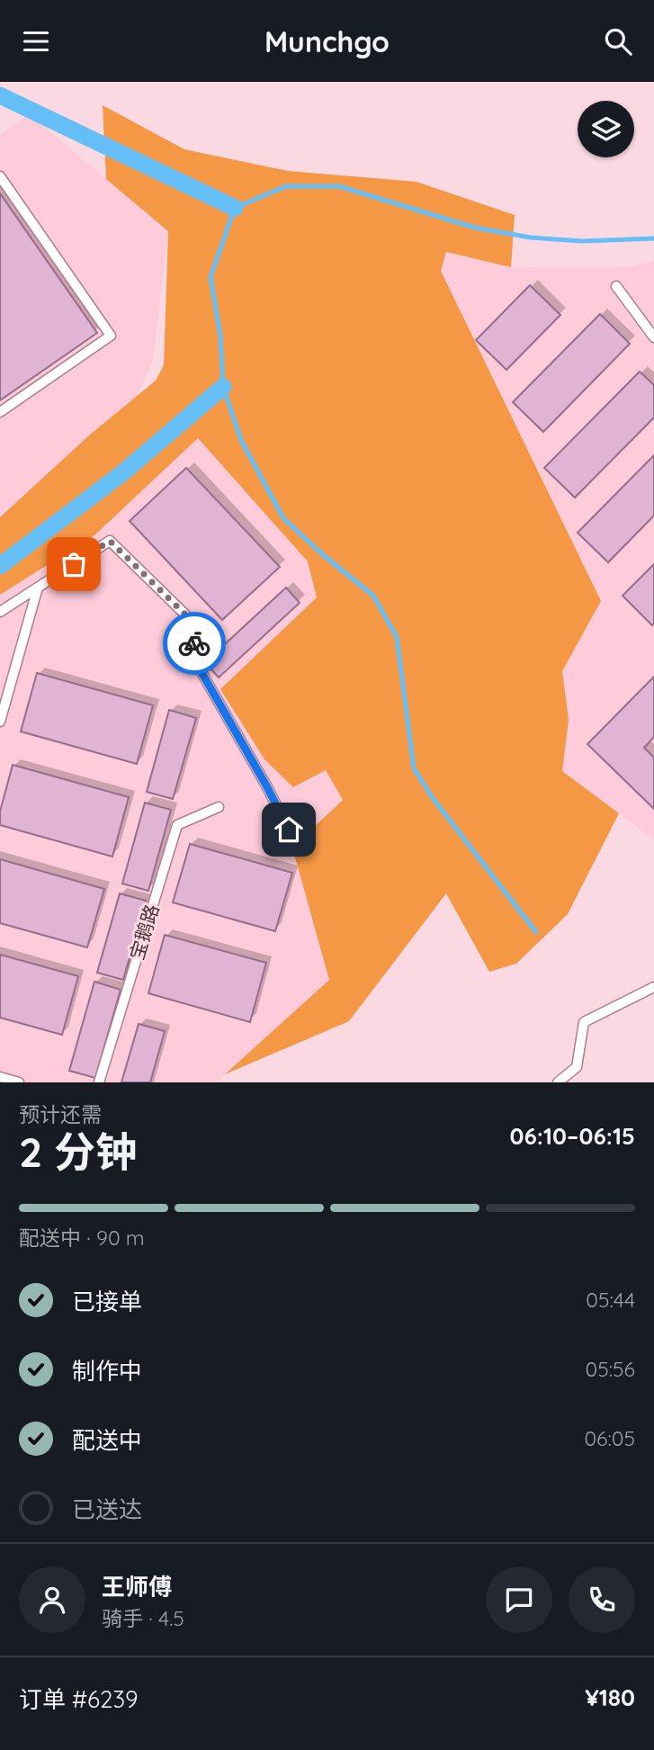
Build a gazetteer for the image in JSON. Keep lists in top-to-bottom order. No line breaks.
{"streets":{"lane":["宝鹅路"]},"page":{"header":"Munchgo","heading":["2 分钟","预计还需","06:10–06:15"],"panel":["王师傅","骑手 · 4.5","订单 #6239","¥180"],"bar":"配送中 · 90 m","list":[["已接单","05:44"],["制作中","05:56"],["配送中","06:05"],"已送达"]}}
